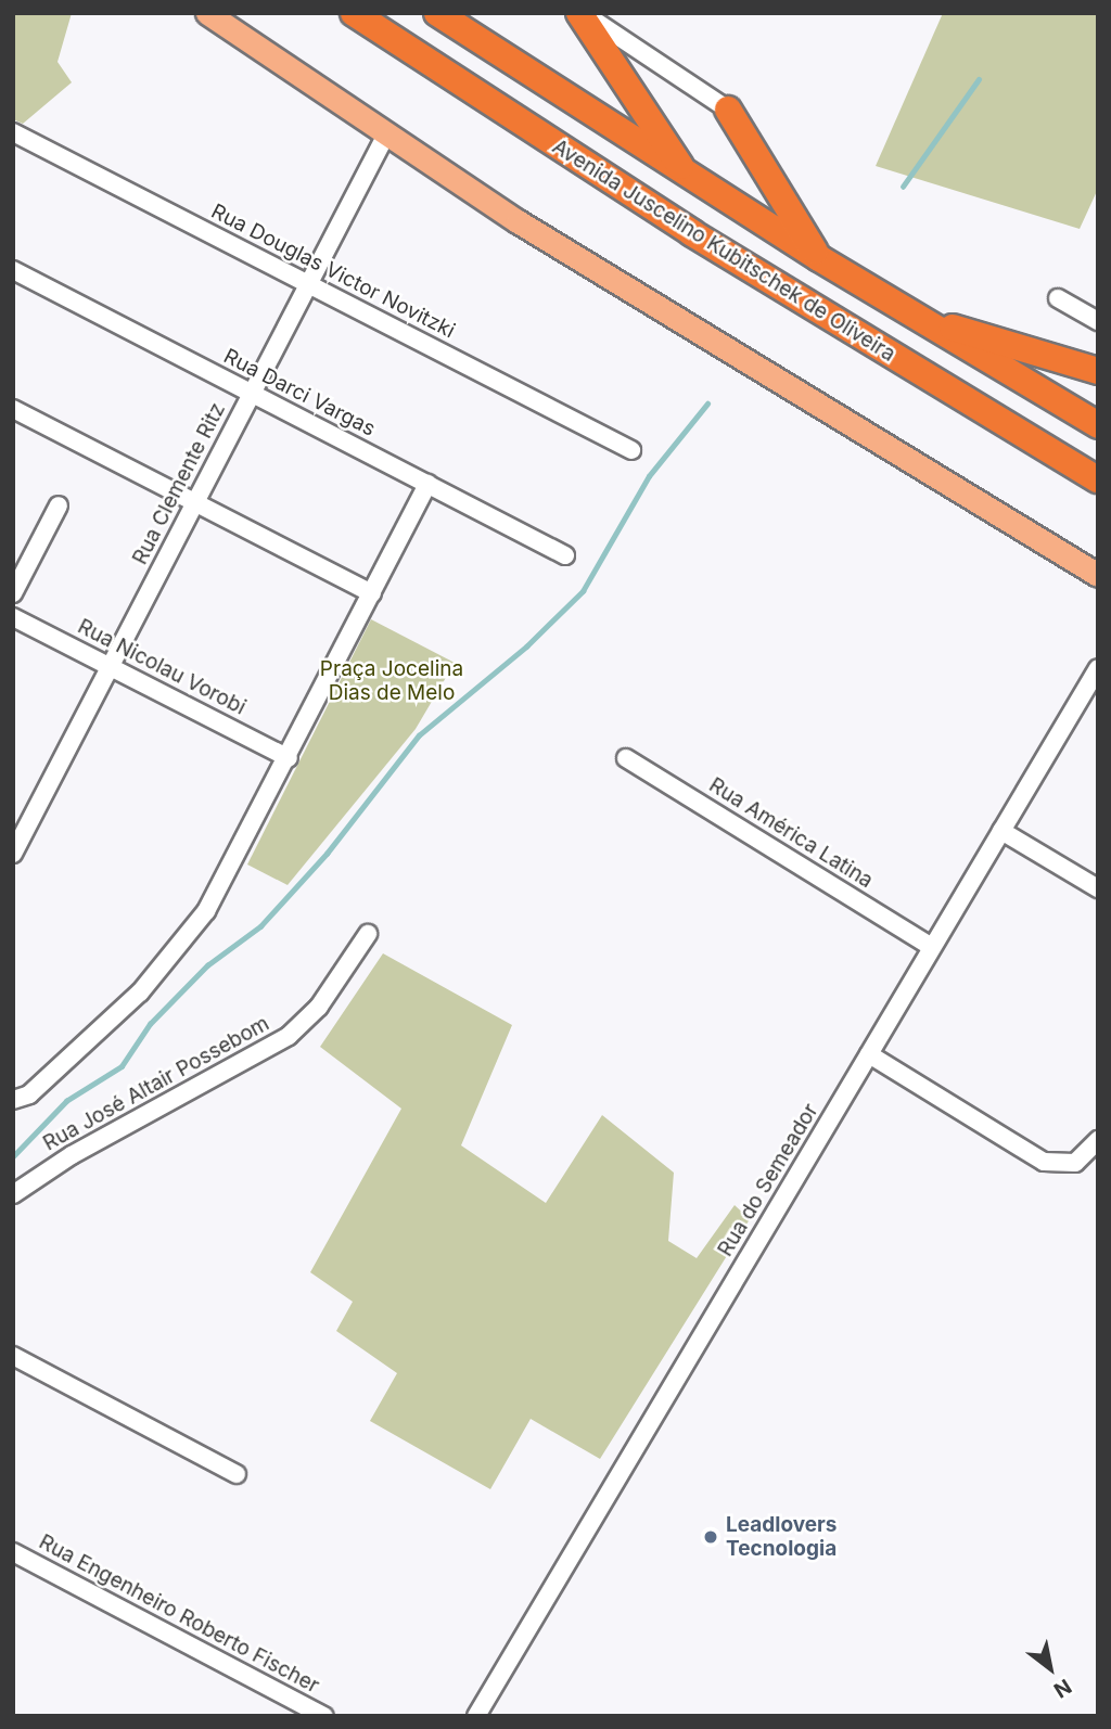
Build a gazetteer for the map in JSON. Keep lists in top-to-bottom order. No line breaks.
{"streets":{"highway":["Avenida Juscelino Kubitschek de Oliveira"],"street":["Rua Douglas Victor Novitzki","Rua Darci Vargas","Rua Clemente Ritz","Rua Nicolau Vorobi","Rua América Latina","Rua José Altair Possebom","Rua do Semeador","Rua Engenheiro Roberto Fischer"]},"crossings":[["Rua Douglas Victor Novitzki","Rua Clemente Ritz"],["Rua Darci Vargas","Rua Clemente Ritz"],["Rua Clemente Ritz","Rua Nicolau Vorobi"],["Rua América Latina","Rua do Semeador"]],"parks":["Praça Jocelina Dias de Melo"],"places":["Leadlovers Tecnologia"],"north":"bottom right"}
